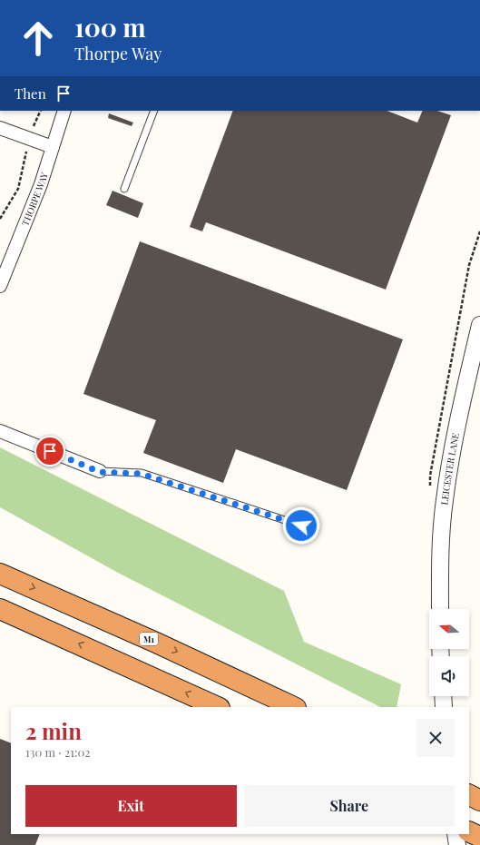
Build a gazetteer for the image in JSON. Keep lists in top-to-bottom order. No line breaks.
{"streets":{"highway":["M1"],"street":["THORPE WAY","LEICESTER LANE"]},"north":"left","page":{"turn":["100 m","Thorpe Way"],"then":"Then","heading":["2 min","130 m · 21:02"],"buttons":["Exit","Share"]}}
